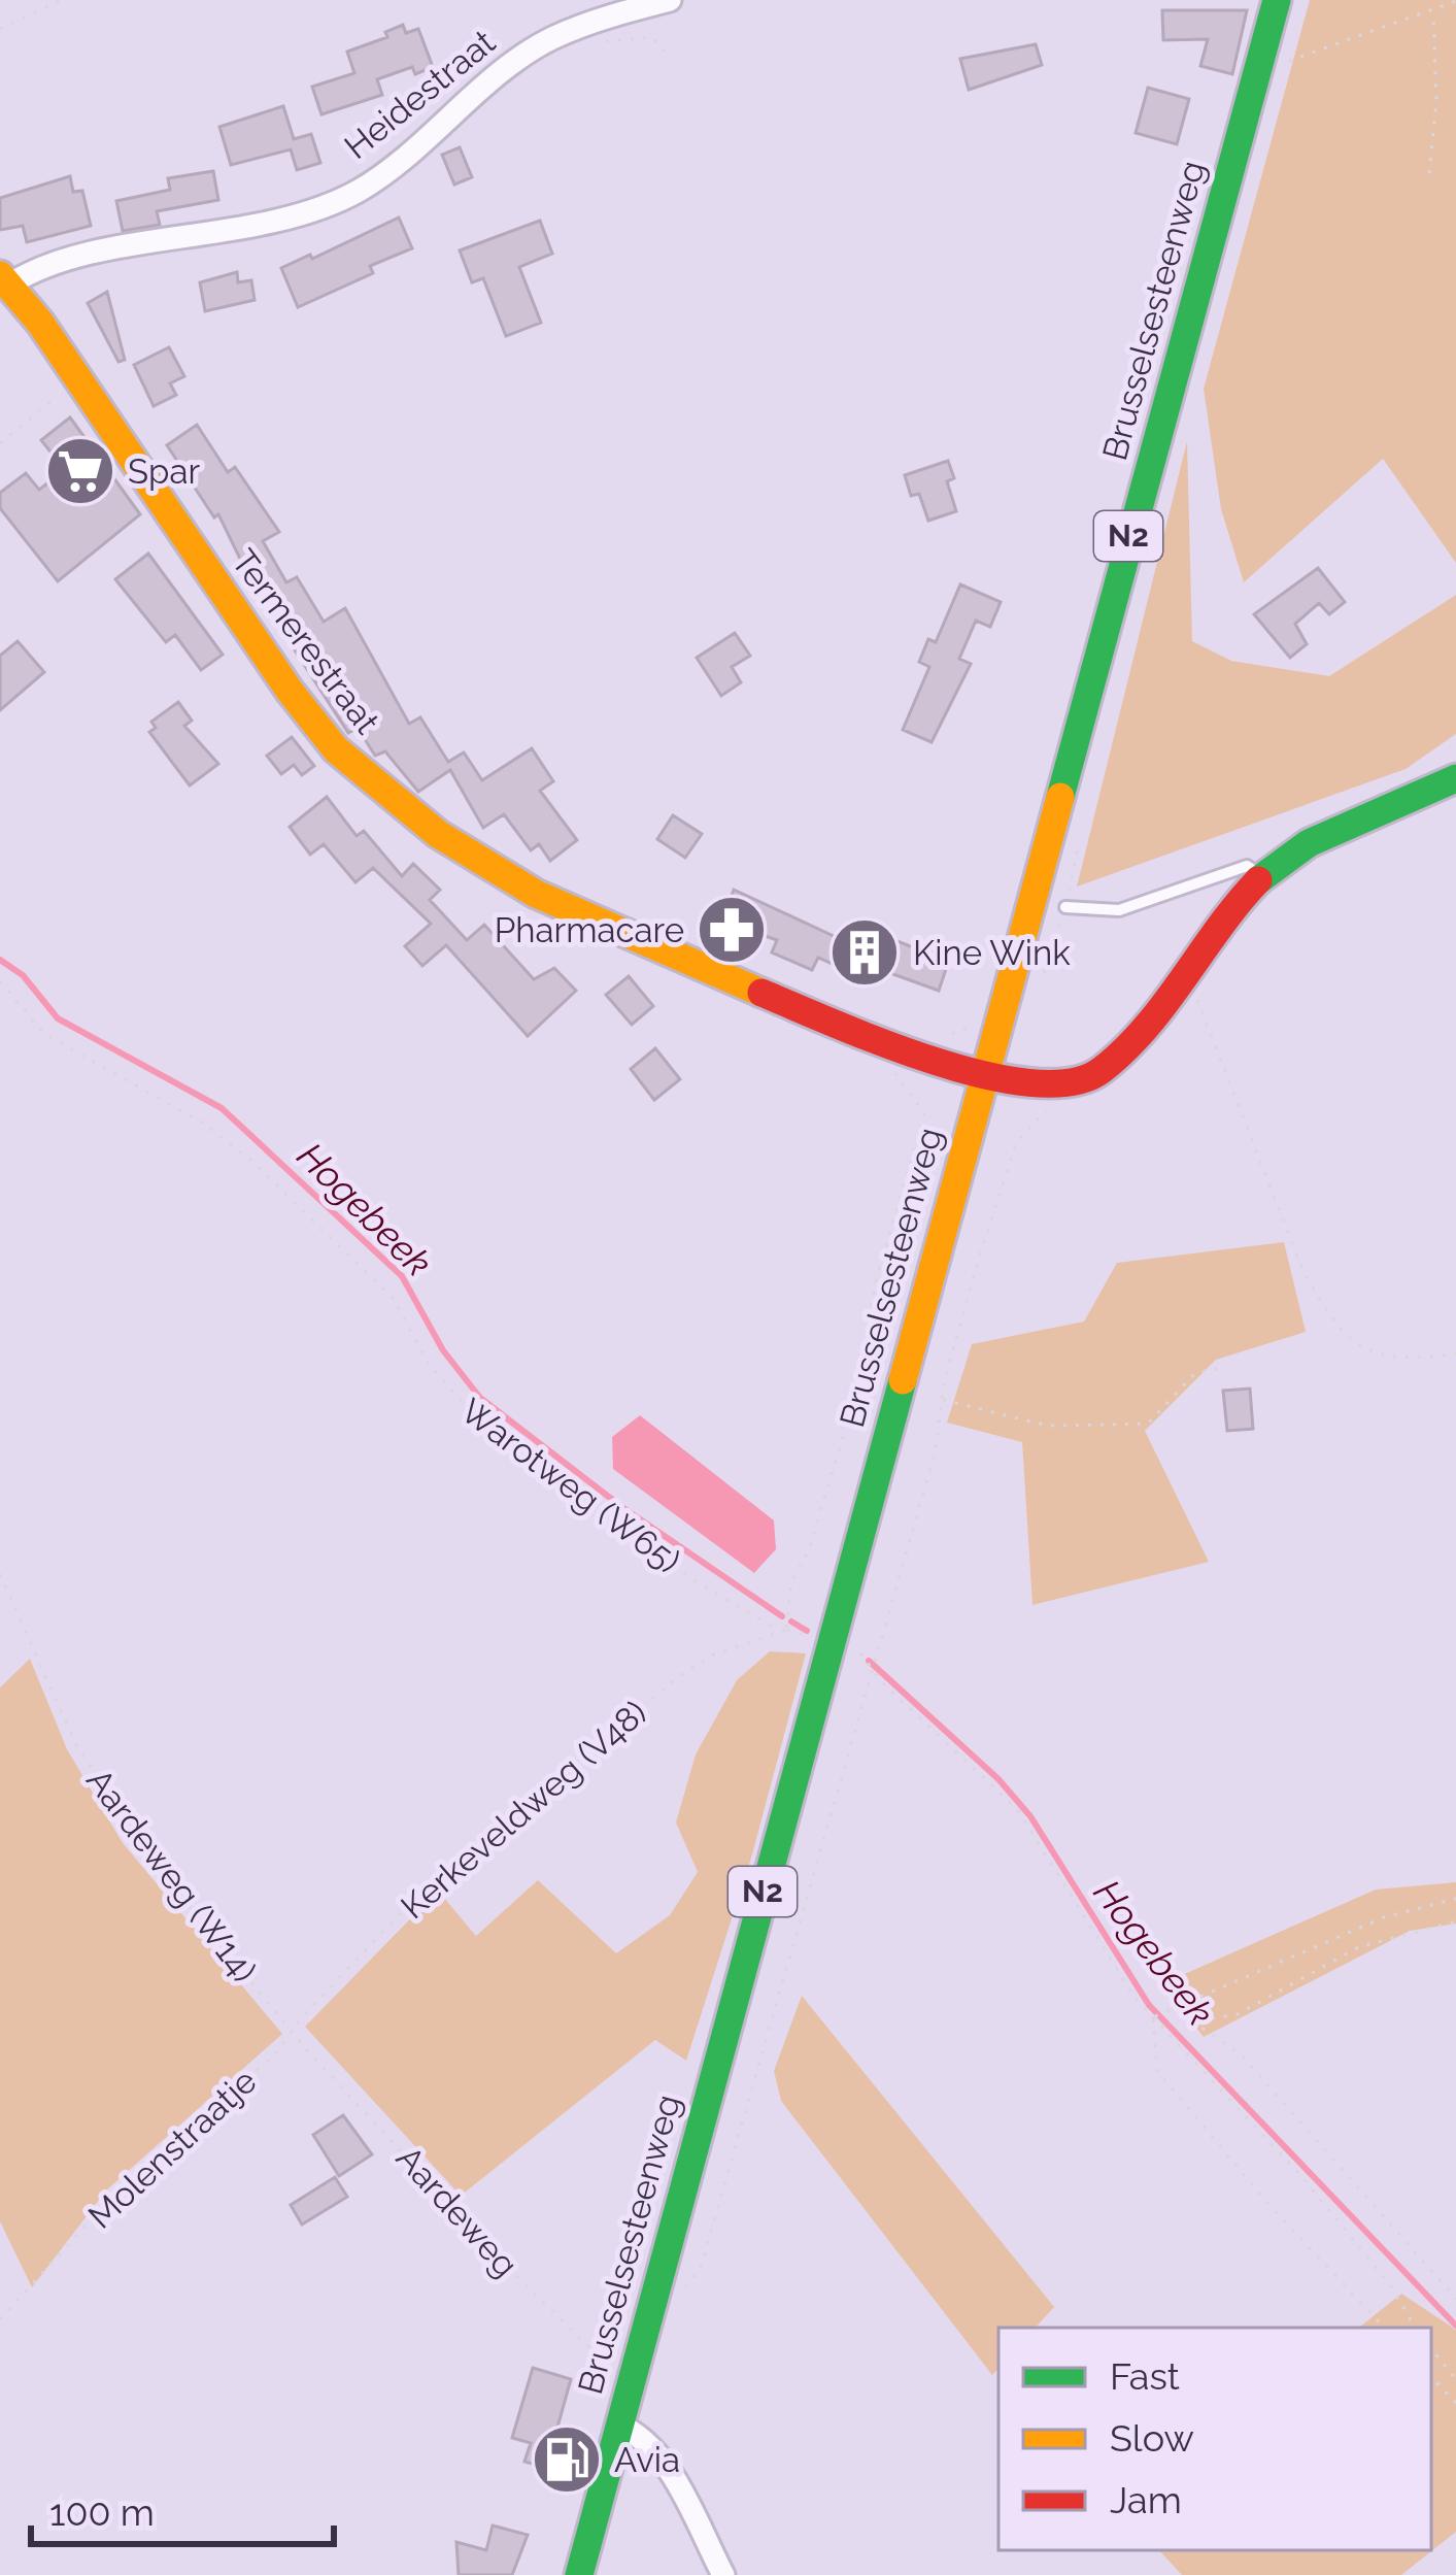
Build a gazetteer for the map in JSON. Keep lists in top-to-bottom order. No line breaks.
{"streets":{"main road":["Brusselsesteenweg","N2","Termerestraat"],"street":["Heidestraat"],"path":["Warotweg (W65)","Kerkeveldweg (V48)","Aardeweg (W14)","Molenstraatje","Aardeweg"]},"crossings":[["Heidestraat","Termerestraat"],["Brusselsesteenweg","Termerestraat"],["Brusselsesteenweg","Aardeweg"],["Warotweg (W65)","Kerkeveldweg (V48)"],["Kerkeveldweg (V48)","Aardeweg (W14)"],["Kerkeveldweg (V48)","Molenstraatje"],["Kerkeveldweg (V48)","Aardeweg"],["Aardeweg (W14)","Molenstraatje"],["Aardeweg (W14)","Aardeweg"],["Molenstraatje","Aardeweg"]],"water":["Hogebeek"],"places":{"supermarket":["Spar"],"pharmacy":["Pharmacare"],"building":["Kine Wink"],"fuel station":["Avia"]},"legend":["Fast","Slow","Jam"],"scale_bar":"100 m"}
